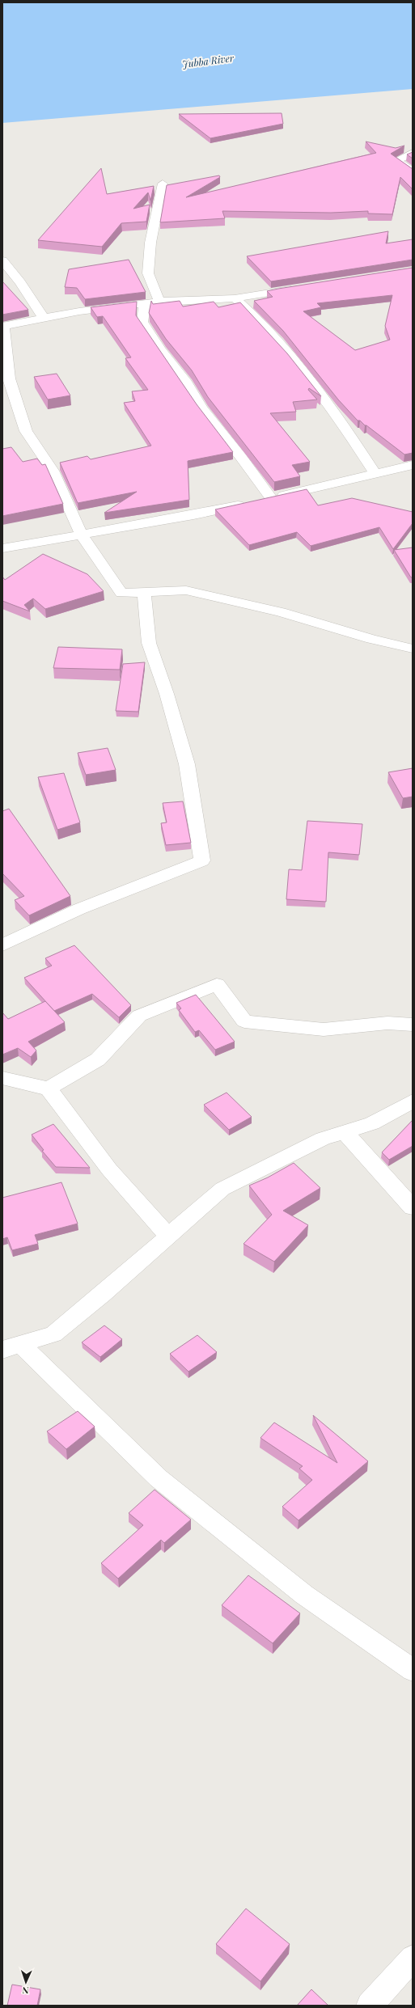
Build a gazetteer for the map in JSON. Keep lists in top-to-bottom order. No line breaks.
{"water":["Jubba River"],"north":"bottom"}
